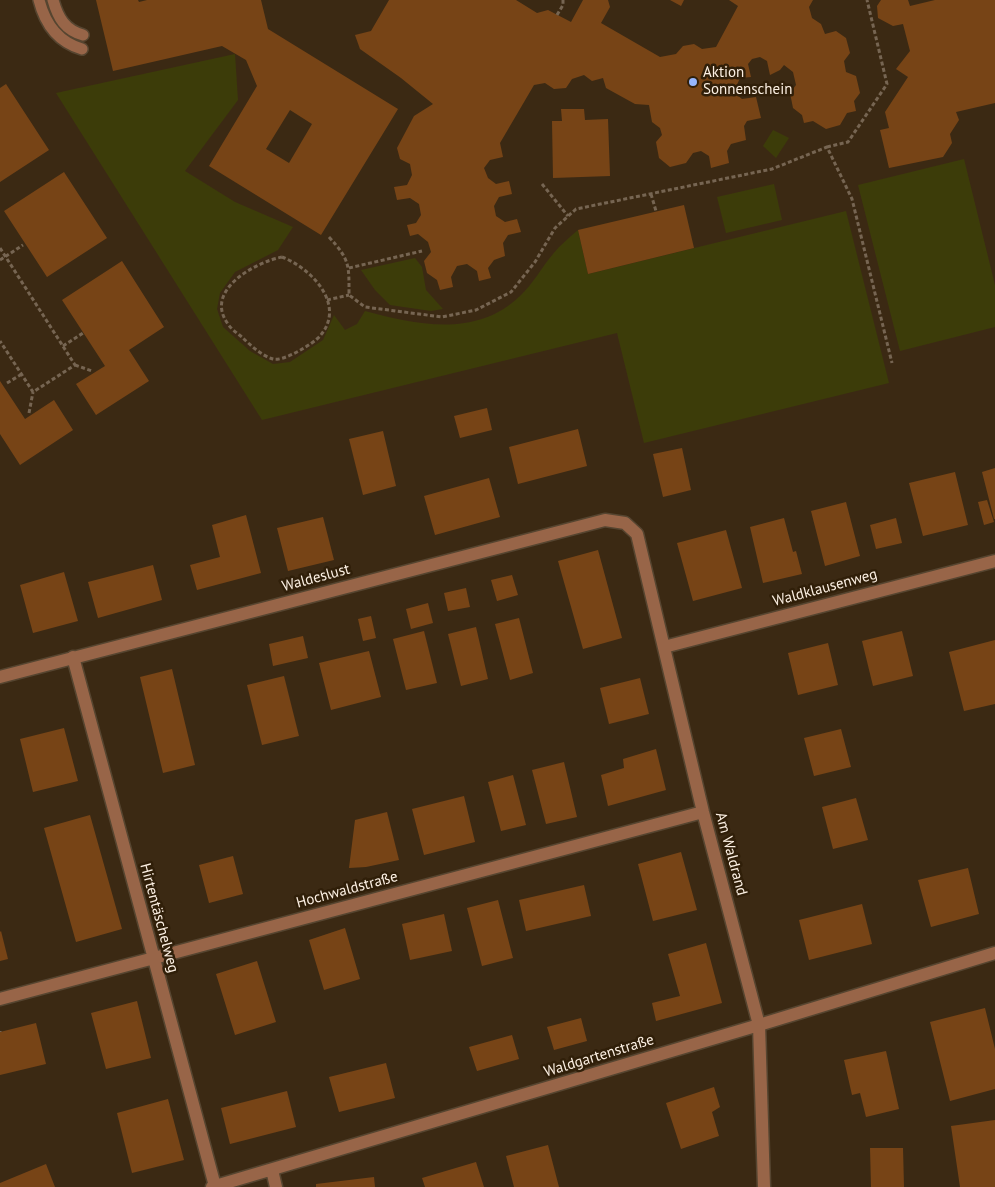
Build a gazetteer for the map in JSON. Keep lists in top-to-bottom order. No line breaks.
{"streets":{"street":["Waldeslust","Waldklausenweg","Am Waldrand","Hochwaldstraße","Hirtentäschelweg","Waldgartenstraße"]},"crossings":[["Waldeslust","Am Waldrand"],["Waldeslust","Hirtentäschelweg"],["Waldklausenweg","Am Waldrand"],["Am Waldrand","Hochwaldstraße"],["Am Waldrand","Waldgartenstraße"],["Hochwaldstraße","Hirtentäschelweg"],["Hirtentäschelweg","Waldgartenstraße"]],"places":["Aktion Sonnenschein"]}
